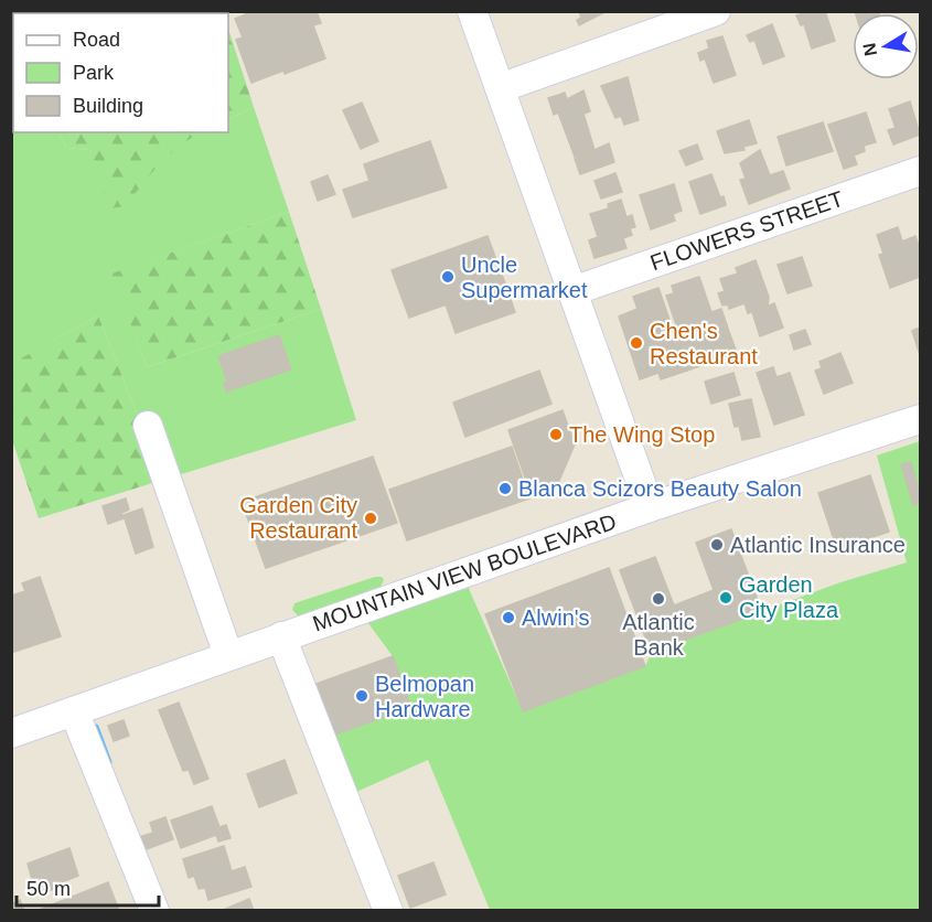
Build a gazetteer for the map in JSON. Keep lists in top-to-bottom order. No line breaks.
{"streets":{"street":["FLOWERS STREET","MOUNTAIN VIEW BOULEVARD"]},"places":["Uncle Supermarket","Chen's Restaurant","The Wing Stop","Blanca Scizors Beauty Salon","Garden City Restaurant","Atlantic Insurance","Garden City Plaza","Atlantic Bank","Alwin's","Belmopan Hardware"],"legend":["Road","Park","Building"],"scale_bar":"50 m","north":"left"}
